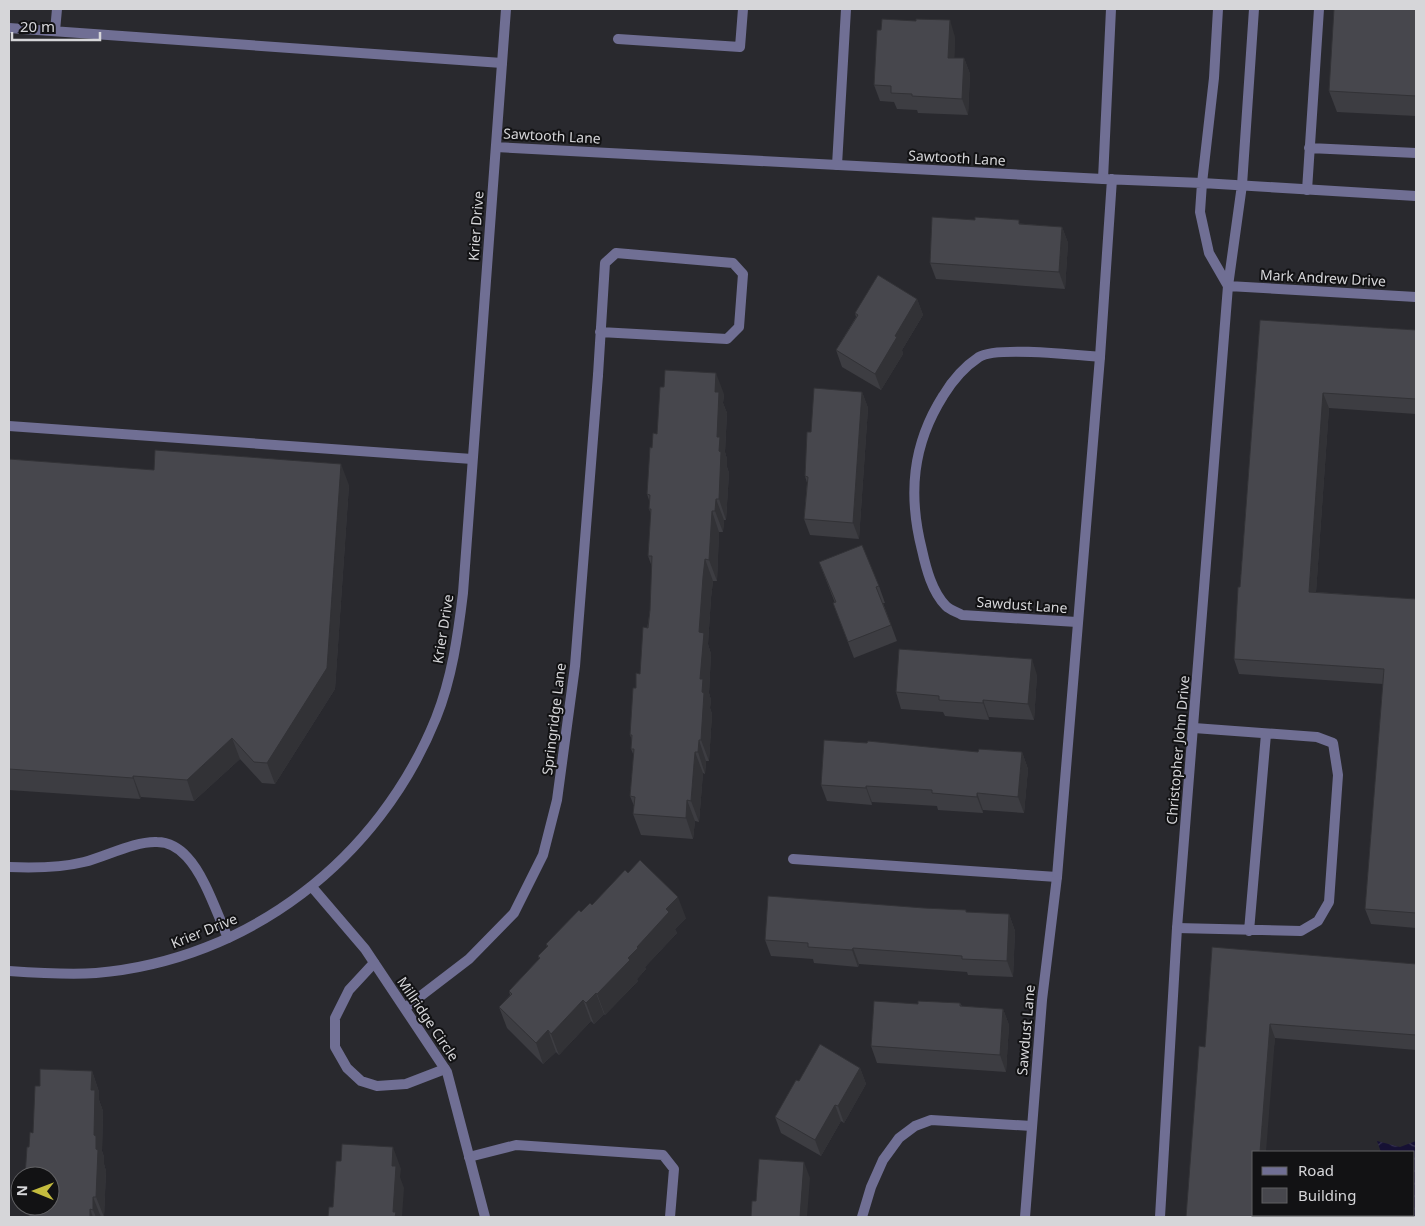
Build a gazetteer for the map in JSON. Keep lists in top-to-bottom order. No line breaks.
{"streets":{"street":["Sawtooth Lane","Krier Drive","Mark Andrew Drive","Sawdust Lane","Springridge Lane","Christopher John Drive","Millridge Circle"]},"crossings":[["Sawtooth Lane","Krier Drive"],["Sawtooth Lane","Sawdust Lane"],["Sawtooth Lane","Christopher John Drive"],["Krier Drive","Millridge Circle"],["Mark Andrew Drive","Christopher John Drive"],["Springridge Lane","Millridge Circle"]],"legend":["Road","Building"],"scale_bar":"20 m","north":"left"}
